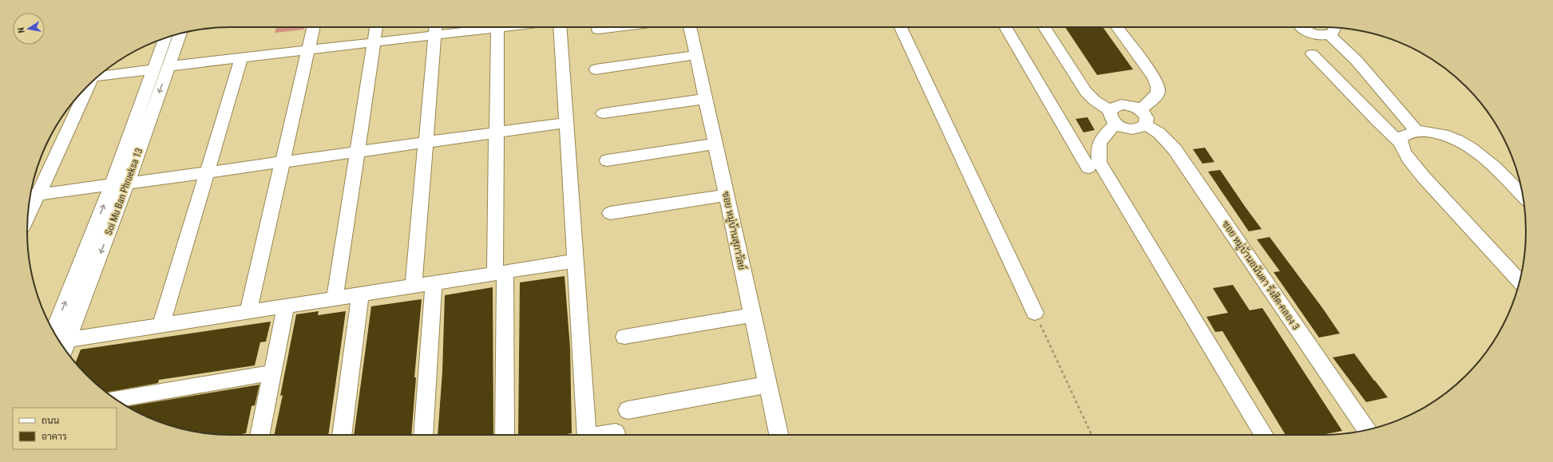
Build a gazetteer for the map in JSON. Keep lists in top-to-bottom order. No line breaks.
{"streets":{"street":["Soi Mu Ban Phrueksa 13","ซอย หมู่บ้านสุภาวัลย์","ซอย หมู่บ้านอนันดา รังสิต-คลอง 3"]},"legend":["ถนน","อาคาร"],"north":"left"}
